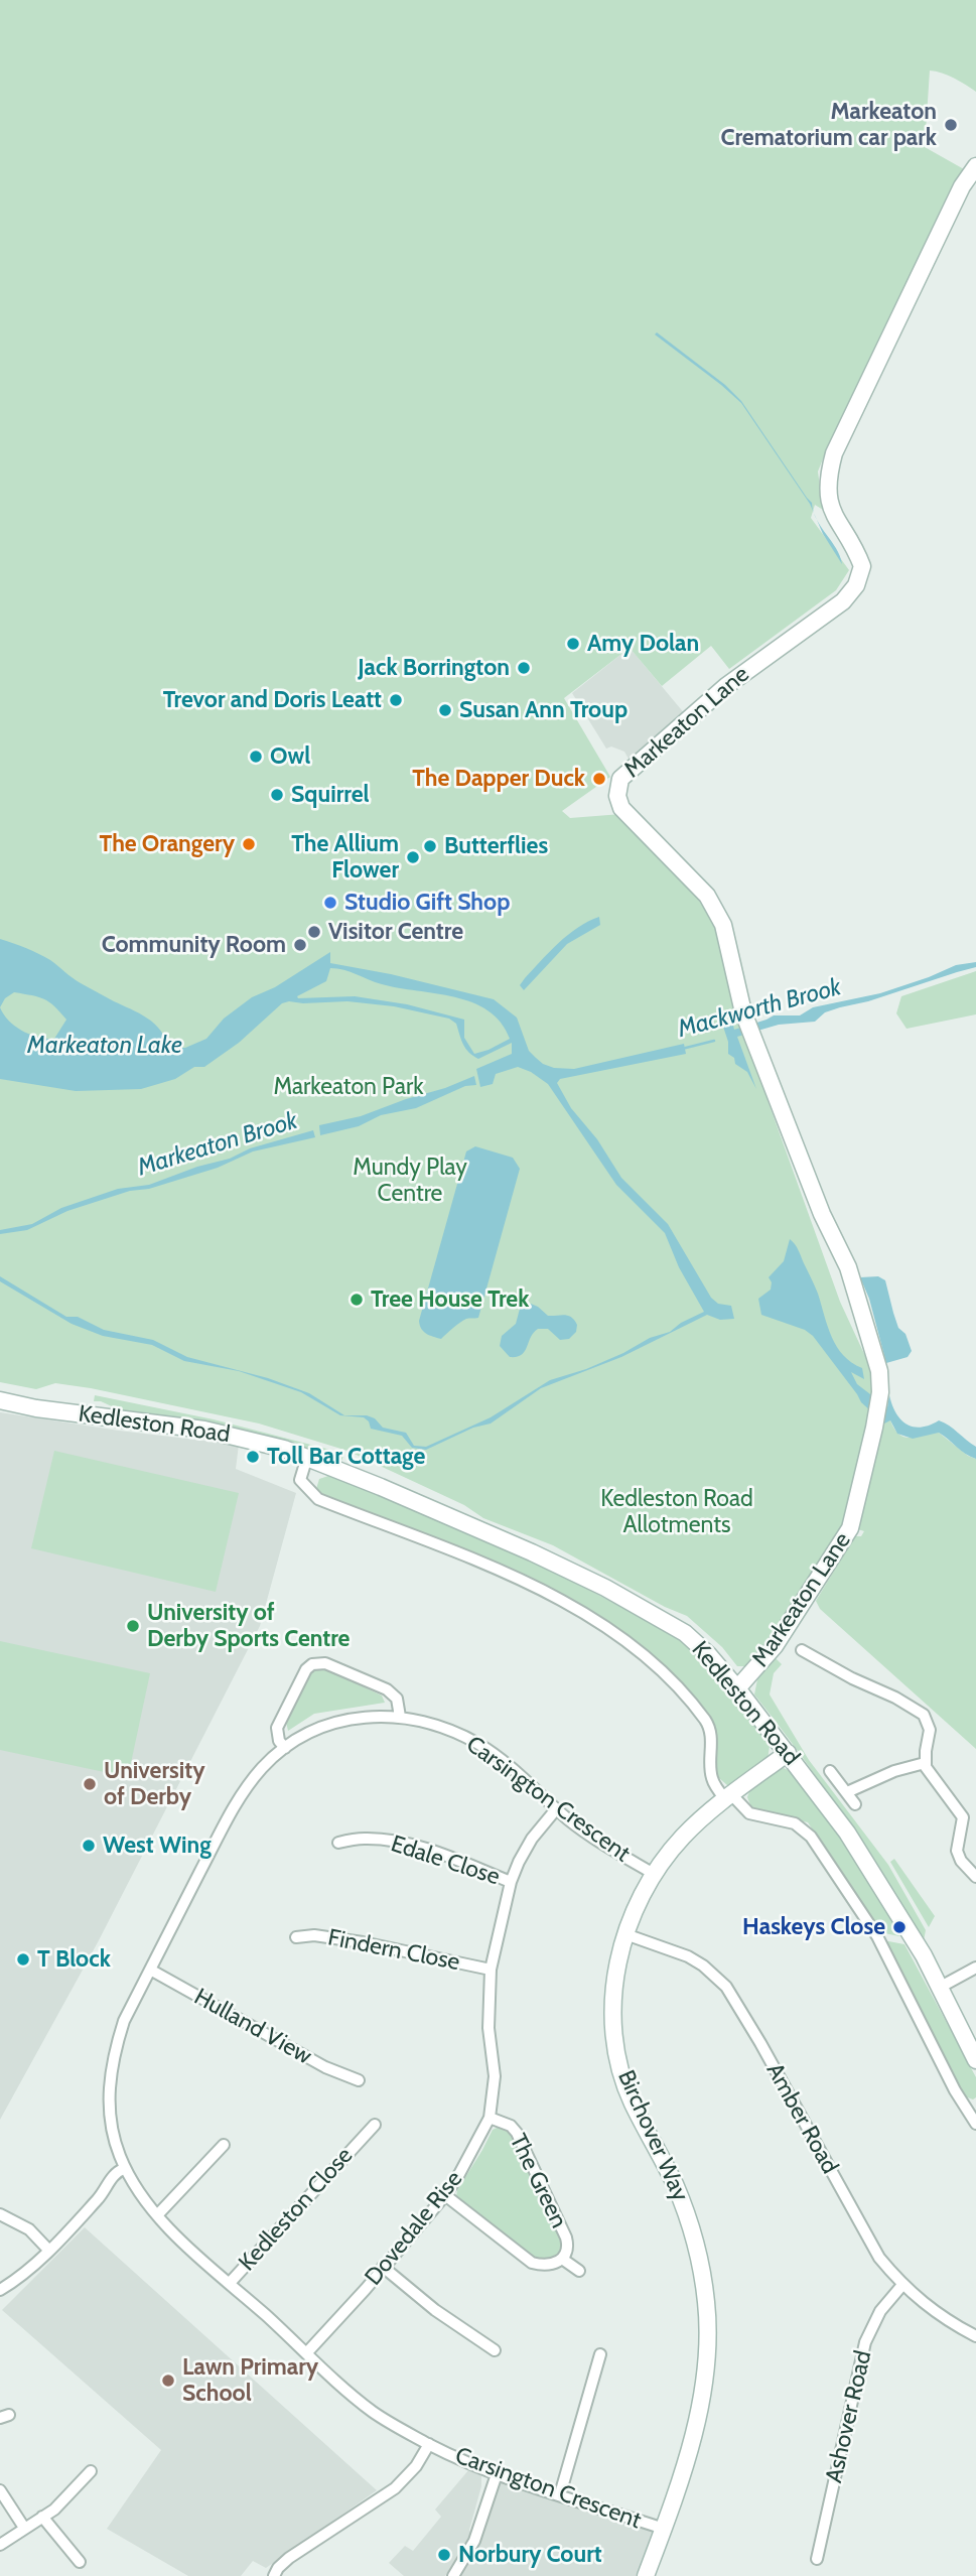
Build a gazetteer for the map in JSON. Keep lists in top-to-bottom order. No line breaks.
{"streets":{"street":["Markeaton Lane","Kedleston Road","Carsington Crescent","Edale Close","Findern Close","Hulland View","Amber Road","Birchover Way","The Green","Kedleston Close","Dovedale Rise","Ashover Road"]},"crossings":[["Markeaton Lane","Kedleston Road"],["Kedleston Road","Birchover Way"],["Carsington Crescent","Hulland View"],["Carsington Crescent","Birchover Way"],["Carsington Crescent","Kedleston Close"],["Carsington Crescent","Dovedale Rise"],["Edale Close","Dovedale Rise"],["Findern Close","Dovedale Rise"],["Amber Road","Birchover Way"],["Amber Road","Ashover Road"],["The Green","Dovedale Rise"]],"water":["Mackworth Brook","Markeaton Lake","Markeaton Brook"],"parks":["Markeaton Park","Mundy Play Centre","Kedleston Road Allotments"],"places":["Markeaton Crematorium car park","Amy Dolan","Jack Borrington","Trevor and Doris Leatt","Susan Ann Troup","Owl","The Dapper Duck","Squirrel","The Orangery","Butterflies","The Allium Flower","Studio Gift Shop","Visitor Centre","Community Room","Tree House Trek","Toll Bar Cottage","University of Derby Sports Centre","University of Derby","West Wing","Haskeys Close","T Block","Lawn Primary School","Norbury Court"]}
